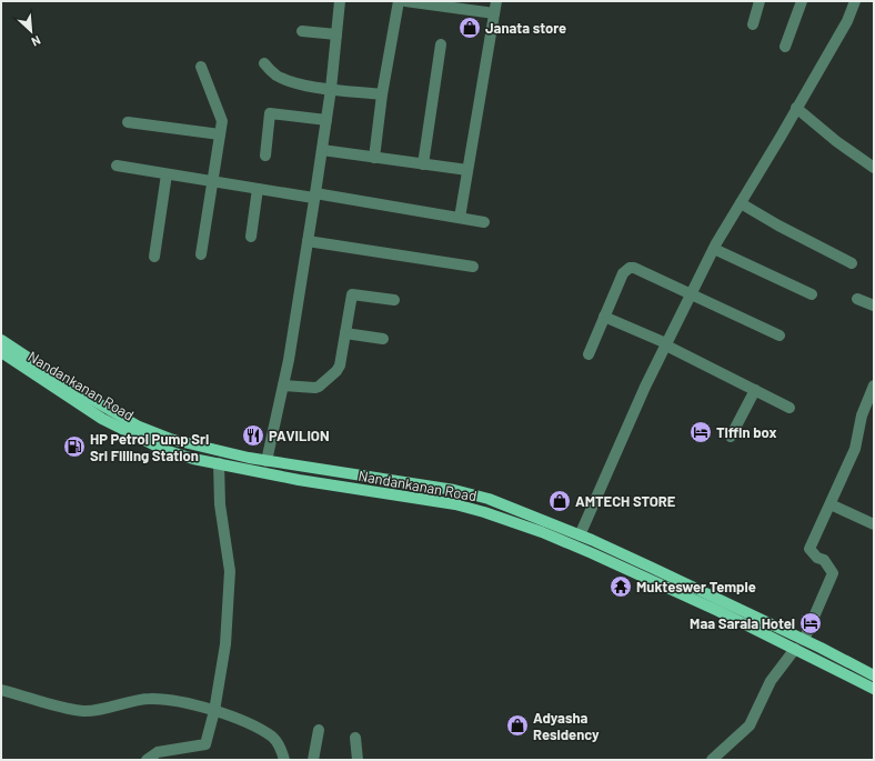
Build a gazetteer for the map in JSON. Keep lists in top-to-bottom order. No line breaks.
{"streets":{"main road":["Nandankanan Road"]},"places":{"shop":["Janata store","AMTECH STORE","Adyasha Residency"],"hotel":["Tiffin box","Maa Sarala Hotel"],"restaurant":["PAVILION"],"fuel station":["HP Petrol Pump Sri Sri Filling Station"],"temple":["Mukteswer Temple"]},"north":"bottom right"}
